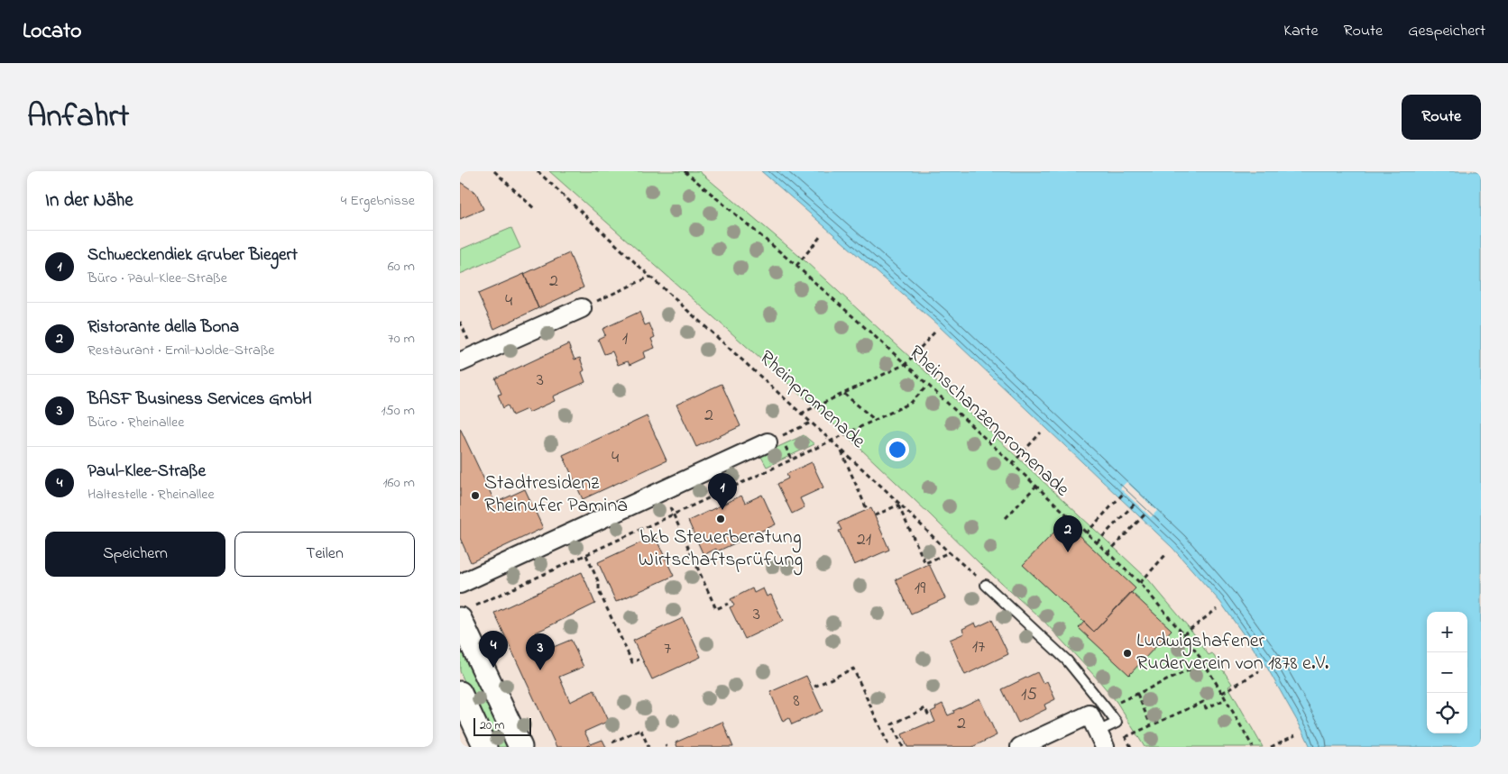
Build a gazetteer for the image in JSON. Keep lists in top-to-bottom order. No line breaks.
{"streets":{"path":["Rheinpromenade","Rheinschanzenpromenade"]},"places":["Stadtresidenz Rheinufer Pamina","bkb Steuerberatung Wirtschaftsprüfung","Ludwigshafener Ruderverein von 1878 e.V."],"house_numbers":["2","4","1","3","2","4","21","19","3","17","7","15","8","2"],"scale_bar":"20 m","page":{"header":"Locato","nav":["Karte","Route","Gespeichert"],"title":"Anfahrt","buttons":["Route",["Speichern","Teilen"]],"heading":["In der Nähe","4 Ergebnisse"],"list":[{"mark":"1","name":"Schweckendiek Gruber Biegert","note":"Büro · Paul-Klee-Straße","value":"60 m"},{"mark":"2","name":"Ristorante della Bona","note":"Restaurant · Emil-Nolde-Straße","value":"70 m"},{"mark":"3","name":"BASF Business Services GmbH","note":"Büro · Rheinallee","value":"150 m"},{"mark":"4","name":"Paul-Klee-Straße","note":"Haltestelle · Rheinallee","value":"160 m"}],"pins":["1","2","4","3"],"map_buttons":["+","−"],"scale":"20 m"}}
